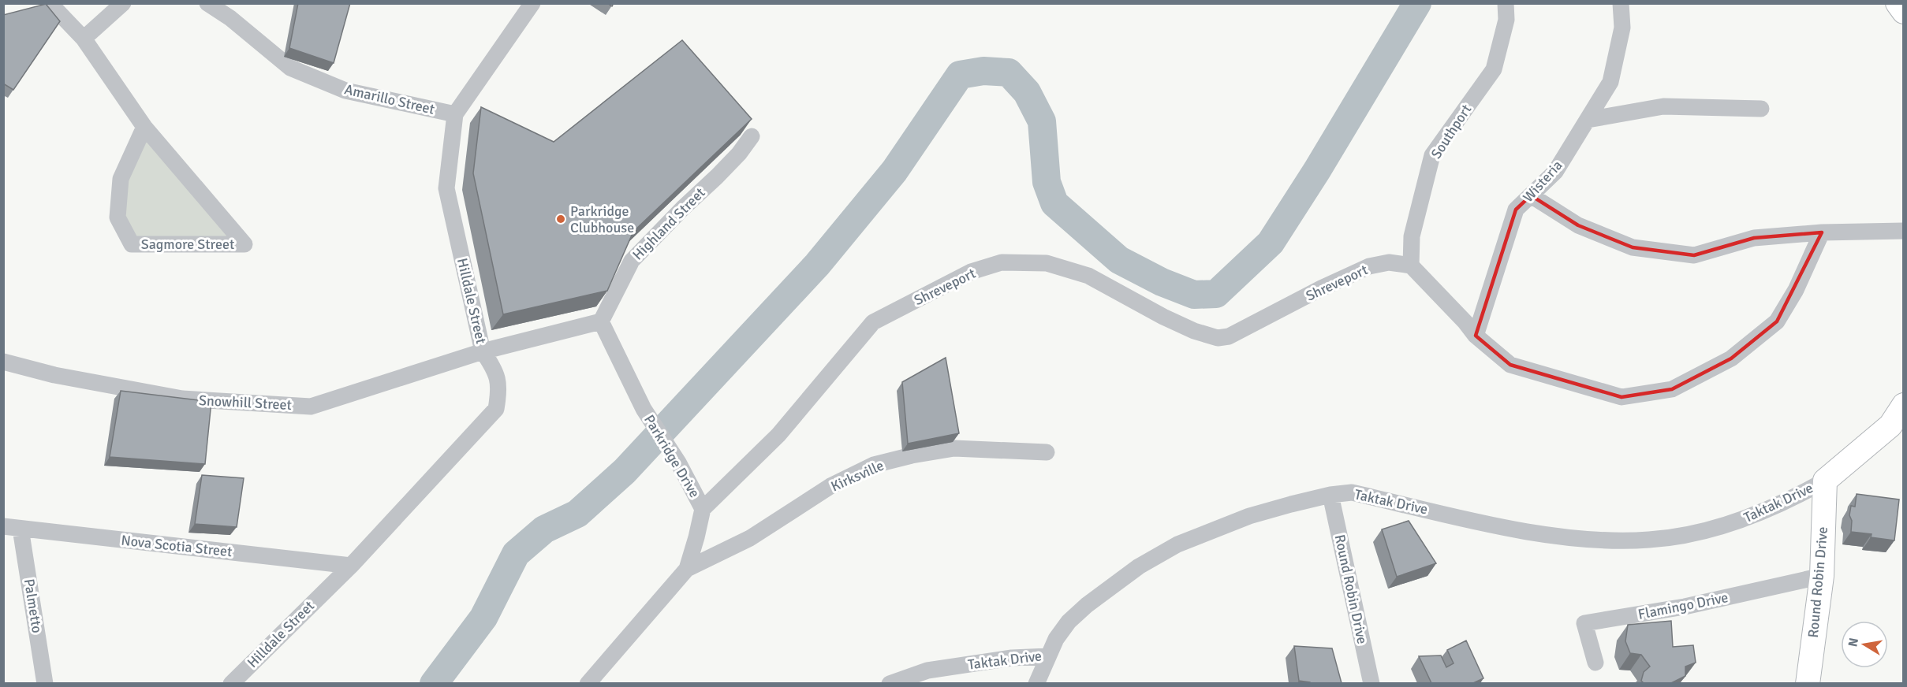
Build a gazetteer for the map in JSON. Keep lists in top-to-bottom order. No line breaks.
{"streets":{"street":["Amarillo Street","Southport","Wisteria","Highland Street","Sagmore Street","Shreveport","Hilldale Street","Snowhill Street","Parkridge Drive","Kirksville","Taktak Drive","Nova Scotia Street","Round Robin Drive","Palmetto","Flamingo Drive"]},"crossings":[["Amarillo Street","Hilldale Street"],["Southport","Shreveport"],["Highland Street","Parkridge Drive"],["Shreveport","Parkridge Drive"],["Hilldale Street","Snowhill Street"],["Hilldale Street","Nova Scotia Street"],["Parkridge Drive","Kirksville"],["Taktak Drive","Round Robin Drive"],["Nova Scotia Street","Palmetto"],["Round Robin Drive","Flamingo Drive"]],"places":["Parkridge Clubhouse"],"north":"left"}
